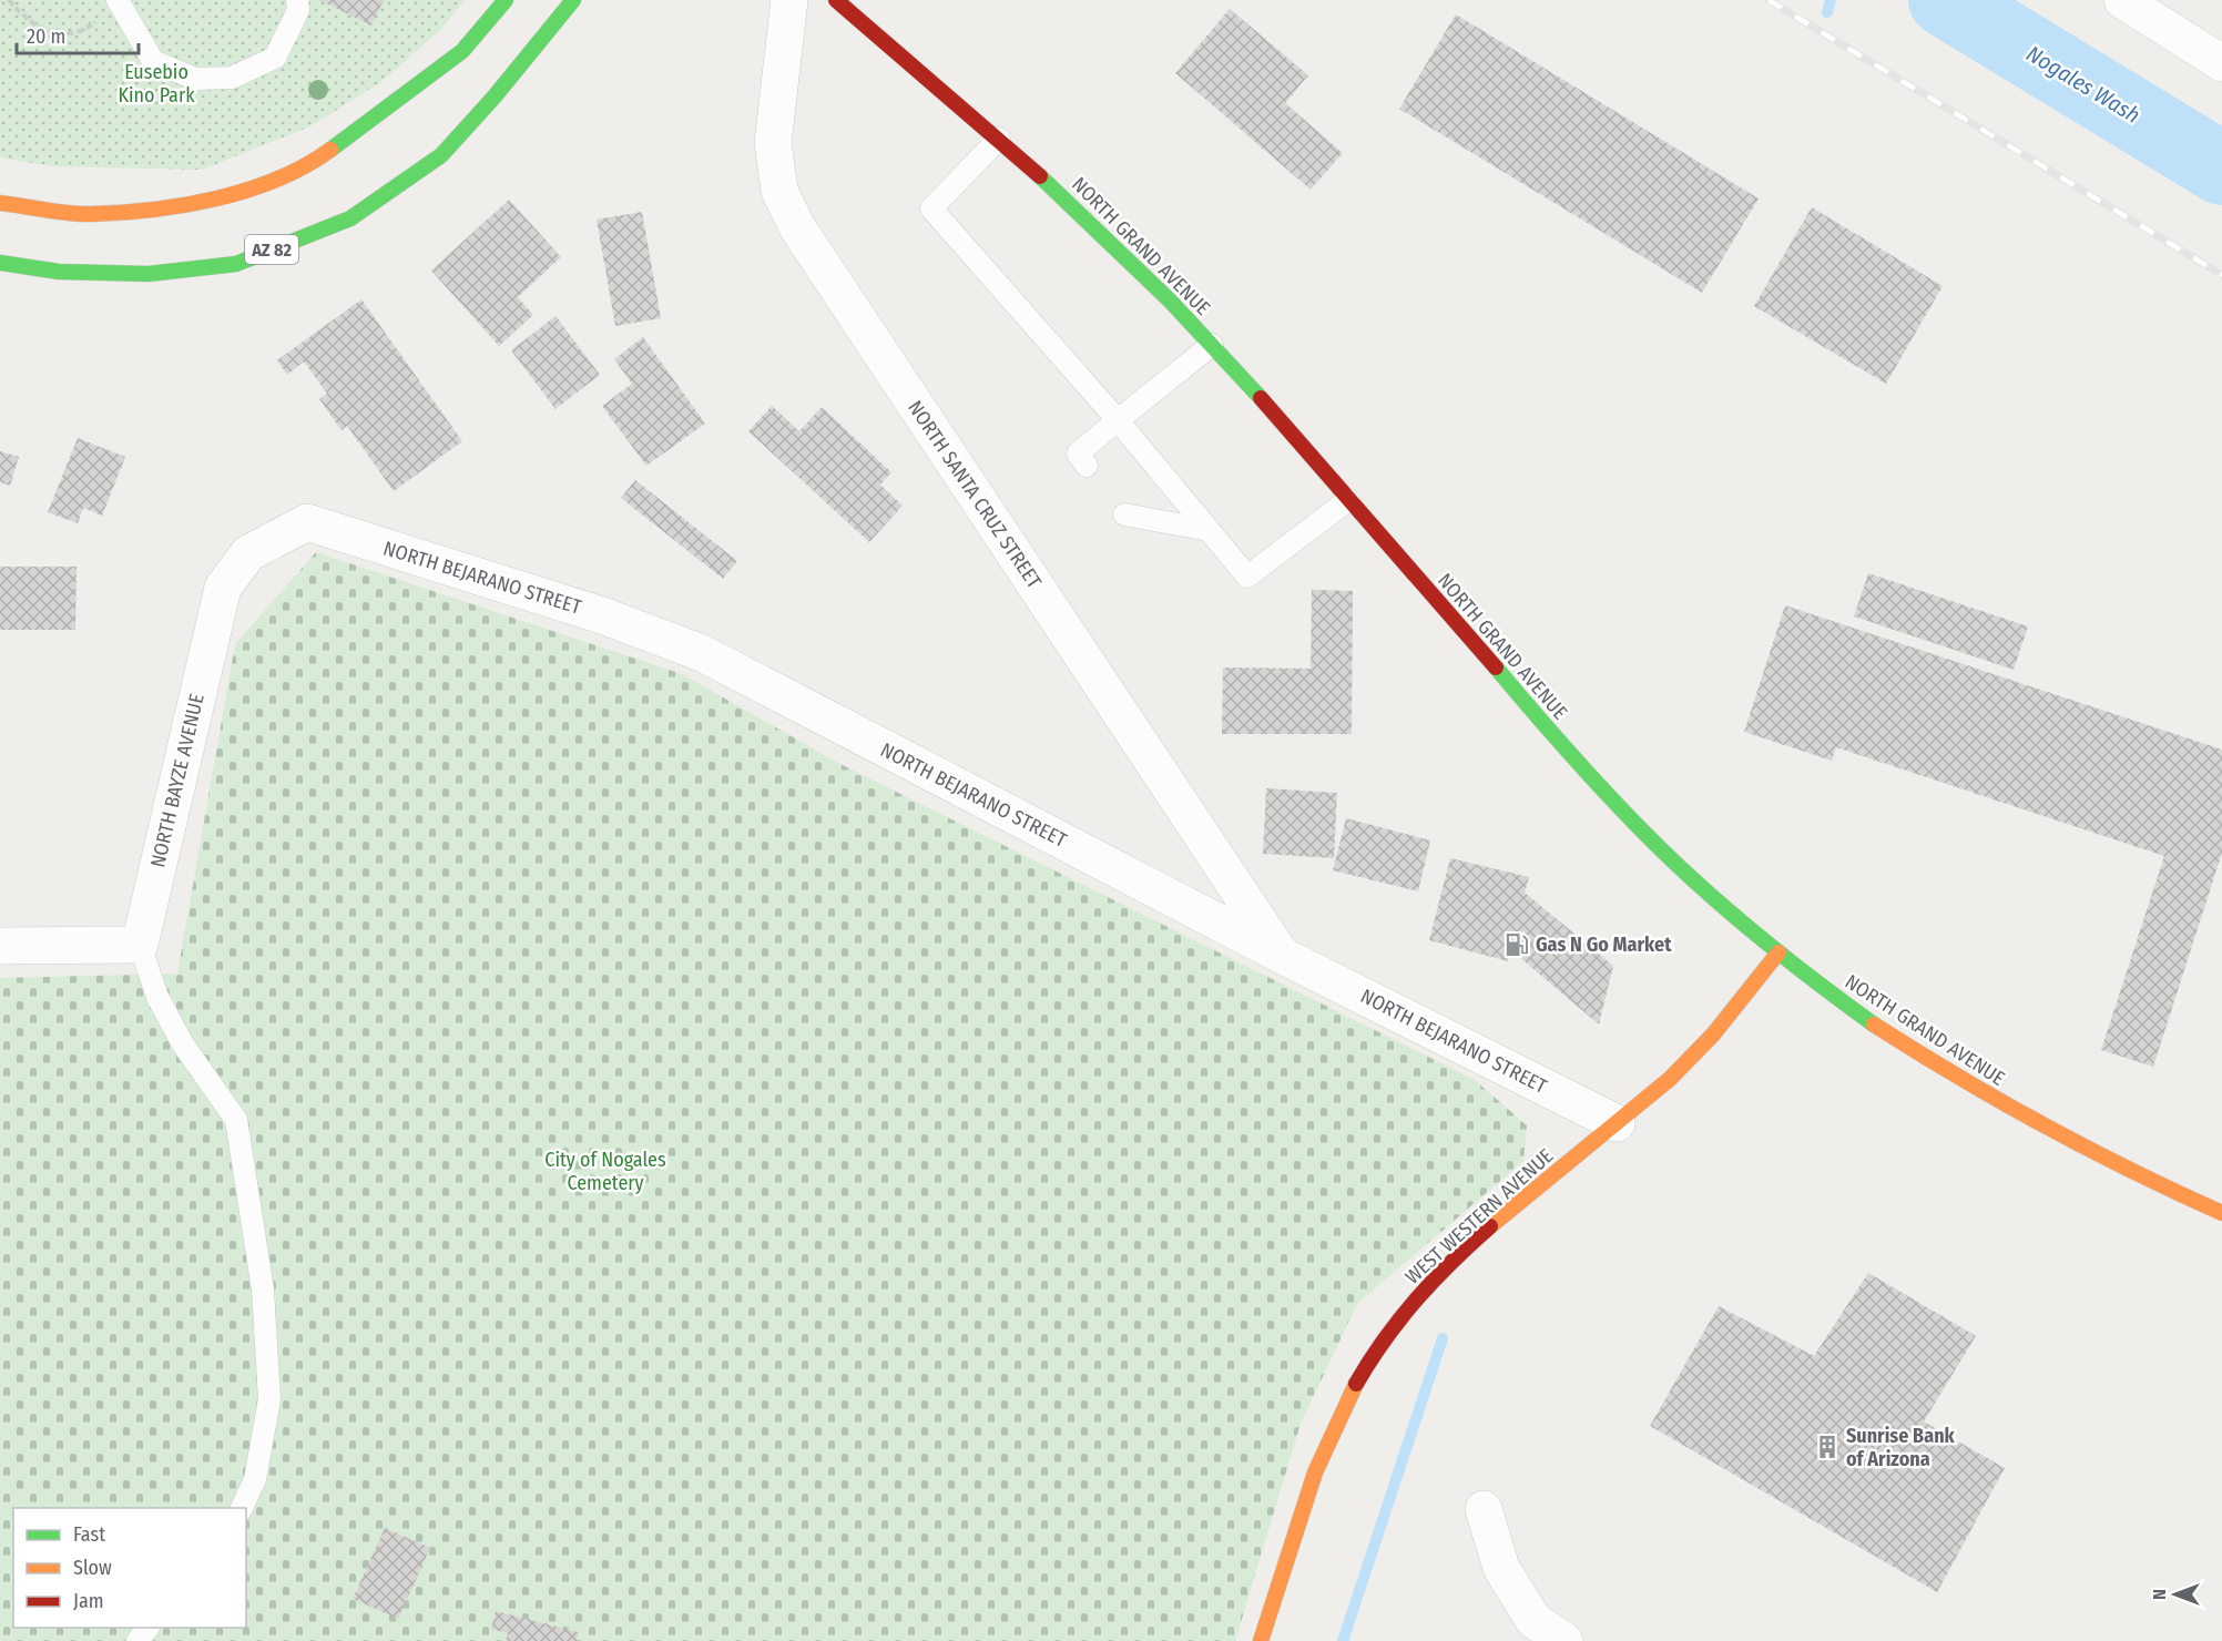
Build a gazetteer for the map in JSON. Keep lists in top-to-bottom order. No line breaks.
{"streets":{"main road":["NORTH GRAND AVENUE","AZ 82","WEST WESTERN AVENUE"],"street":["NORTH SANTA CRUZ STREET","NORTH BEJARANO STREET","NORTH BAYZE AVENUE"]},"crossings":[["NORTH GRAND AVENUE","WEST WESTERN AVENUE"],["NORTH SANTA CRUZ STREET","NORTH BEJARANO STREET"],["NORTH BEJARANO STREET","NORTH BAYZE AVENUE"],["NORTH BEJARANO STREET","WEST WESTERN AVENUE"]],"water":["Nogales Wash"],"parks":["Eusebio Kino Park","City of Nogales Cemetery"],"places":{"fuel station":["Gas N Go Market"],"building":["Sunrise Bank of Arizona"]},"legend":["Fast","Slow","Jam"],"scale_bar":"20 m","north":"left"}
